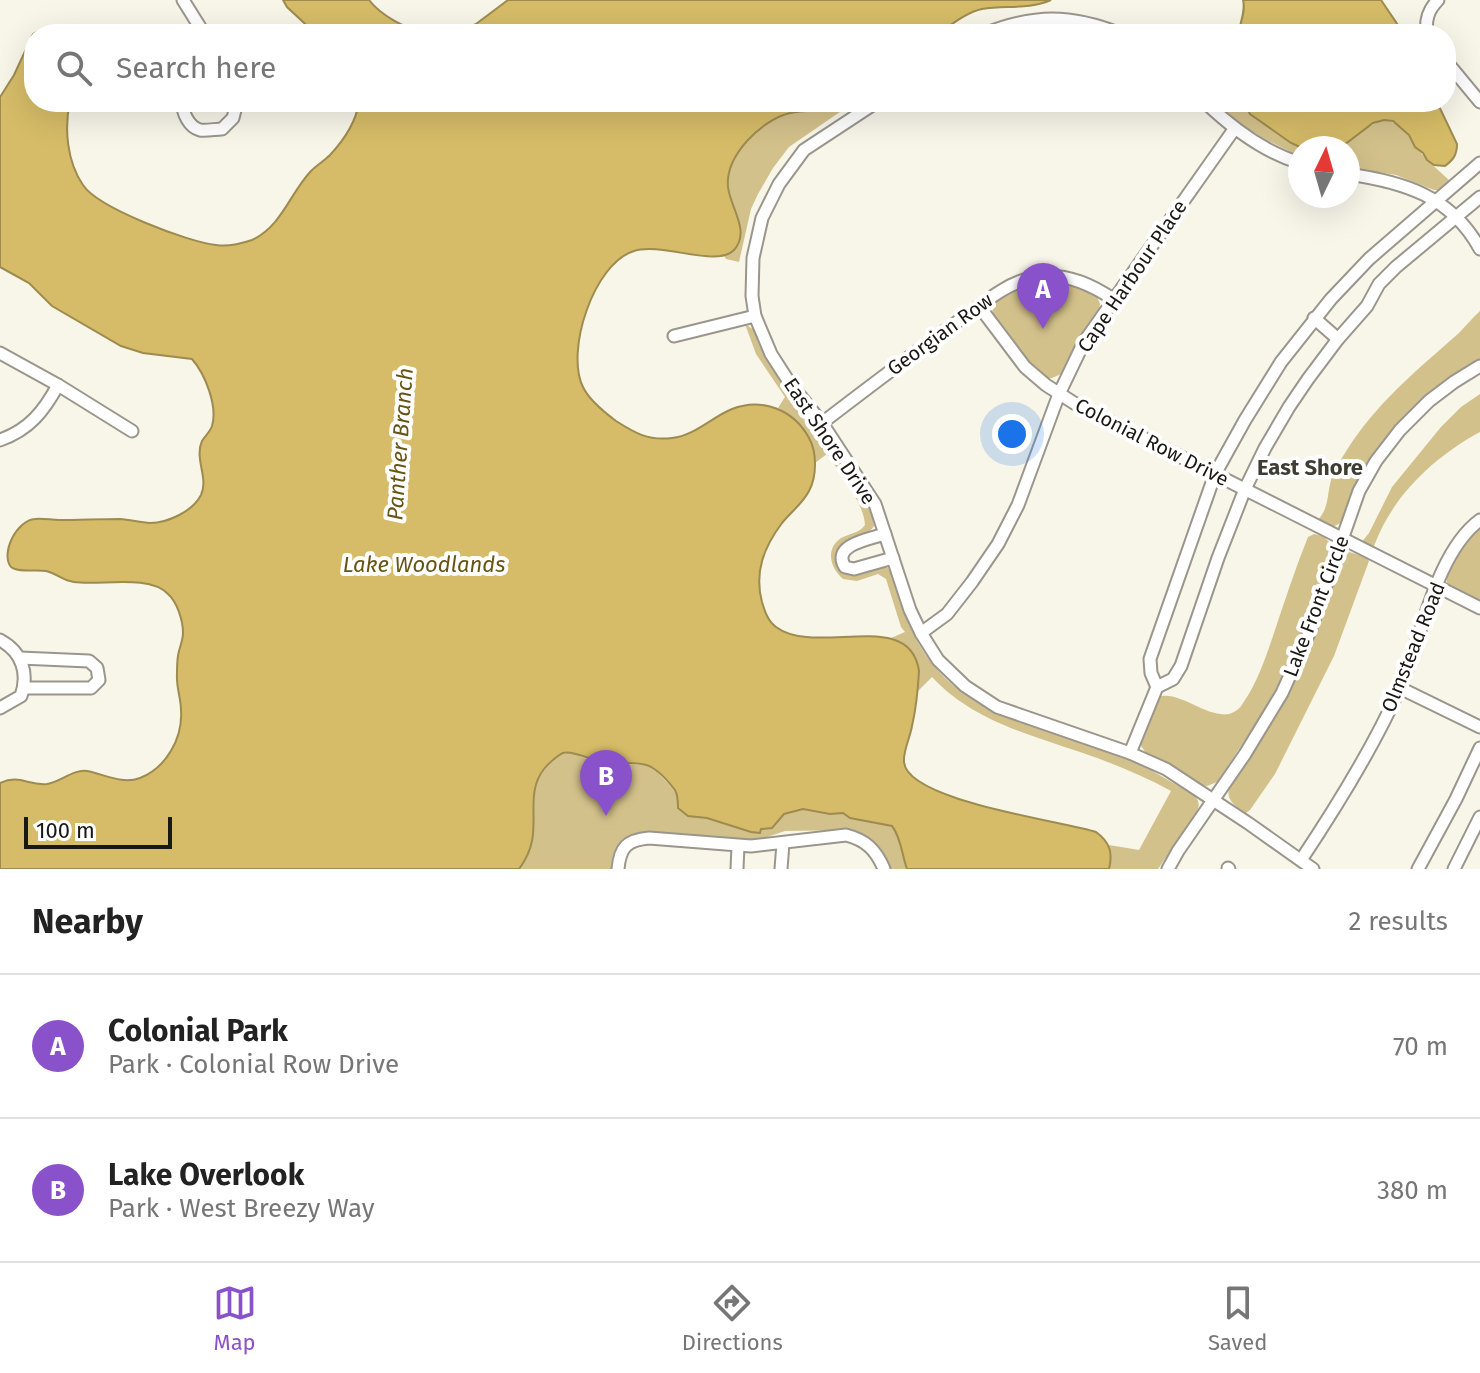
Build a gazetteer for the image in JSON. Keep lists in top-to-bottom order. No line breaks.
{"streets":{"street":["Cape Harbour Place","Georgian Row","East Shore Drive","Colonial Row Drive","Lake Front Circle","Olmstead Road"]},"crossings":[["Cape Harbour Place","Georgian Row"],["Cape Harbour Place","East Shore Drive"],["Cape Harbour Place","Colonial Row Drive"],["Georgian Row","East Shore Drive"],["Georgian Row","Colonial Row Drive"],["East Shore Drive","Lake Front Circle"],["East Shore Drive","Olmstead Road"],["Colonial Row Drive","Lake Front Circle"],["Colonial Row Drive","Olmstead Road"]],"districts":["East Shore"],"water":["Panther Branch","Lake Woodlands"],"scale_bar":"100 m","north":"top","page":{"search":"Search here","pins":["A","B"],"scale":"100 m","heading":["Nearby","2 results"],"list":[{"mark":"A","name":"Colonial Park","note":"Park · Colonial Row Drive","value":"70 m"},{"mark":"B","name":"Lake Overlook","note":"Park · West Breezy Way","value":"380 m"}],"nav":["Map","Directions","Saved"]}}
